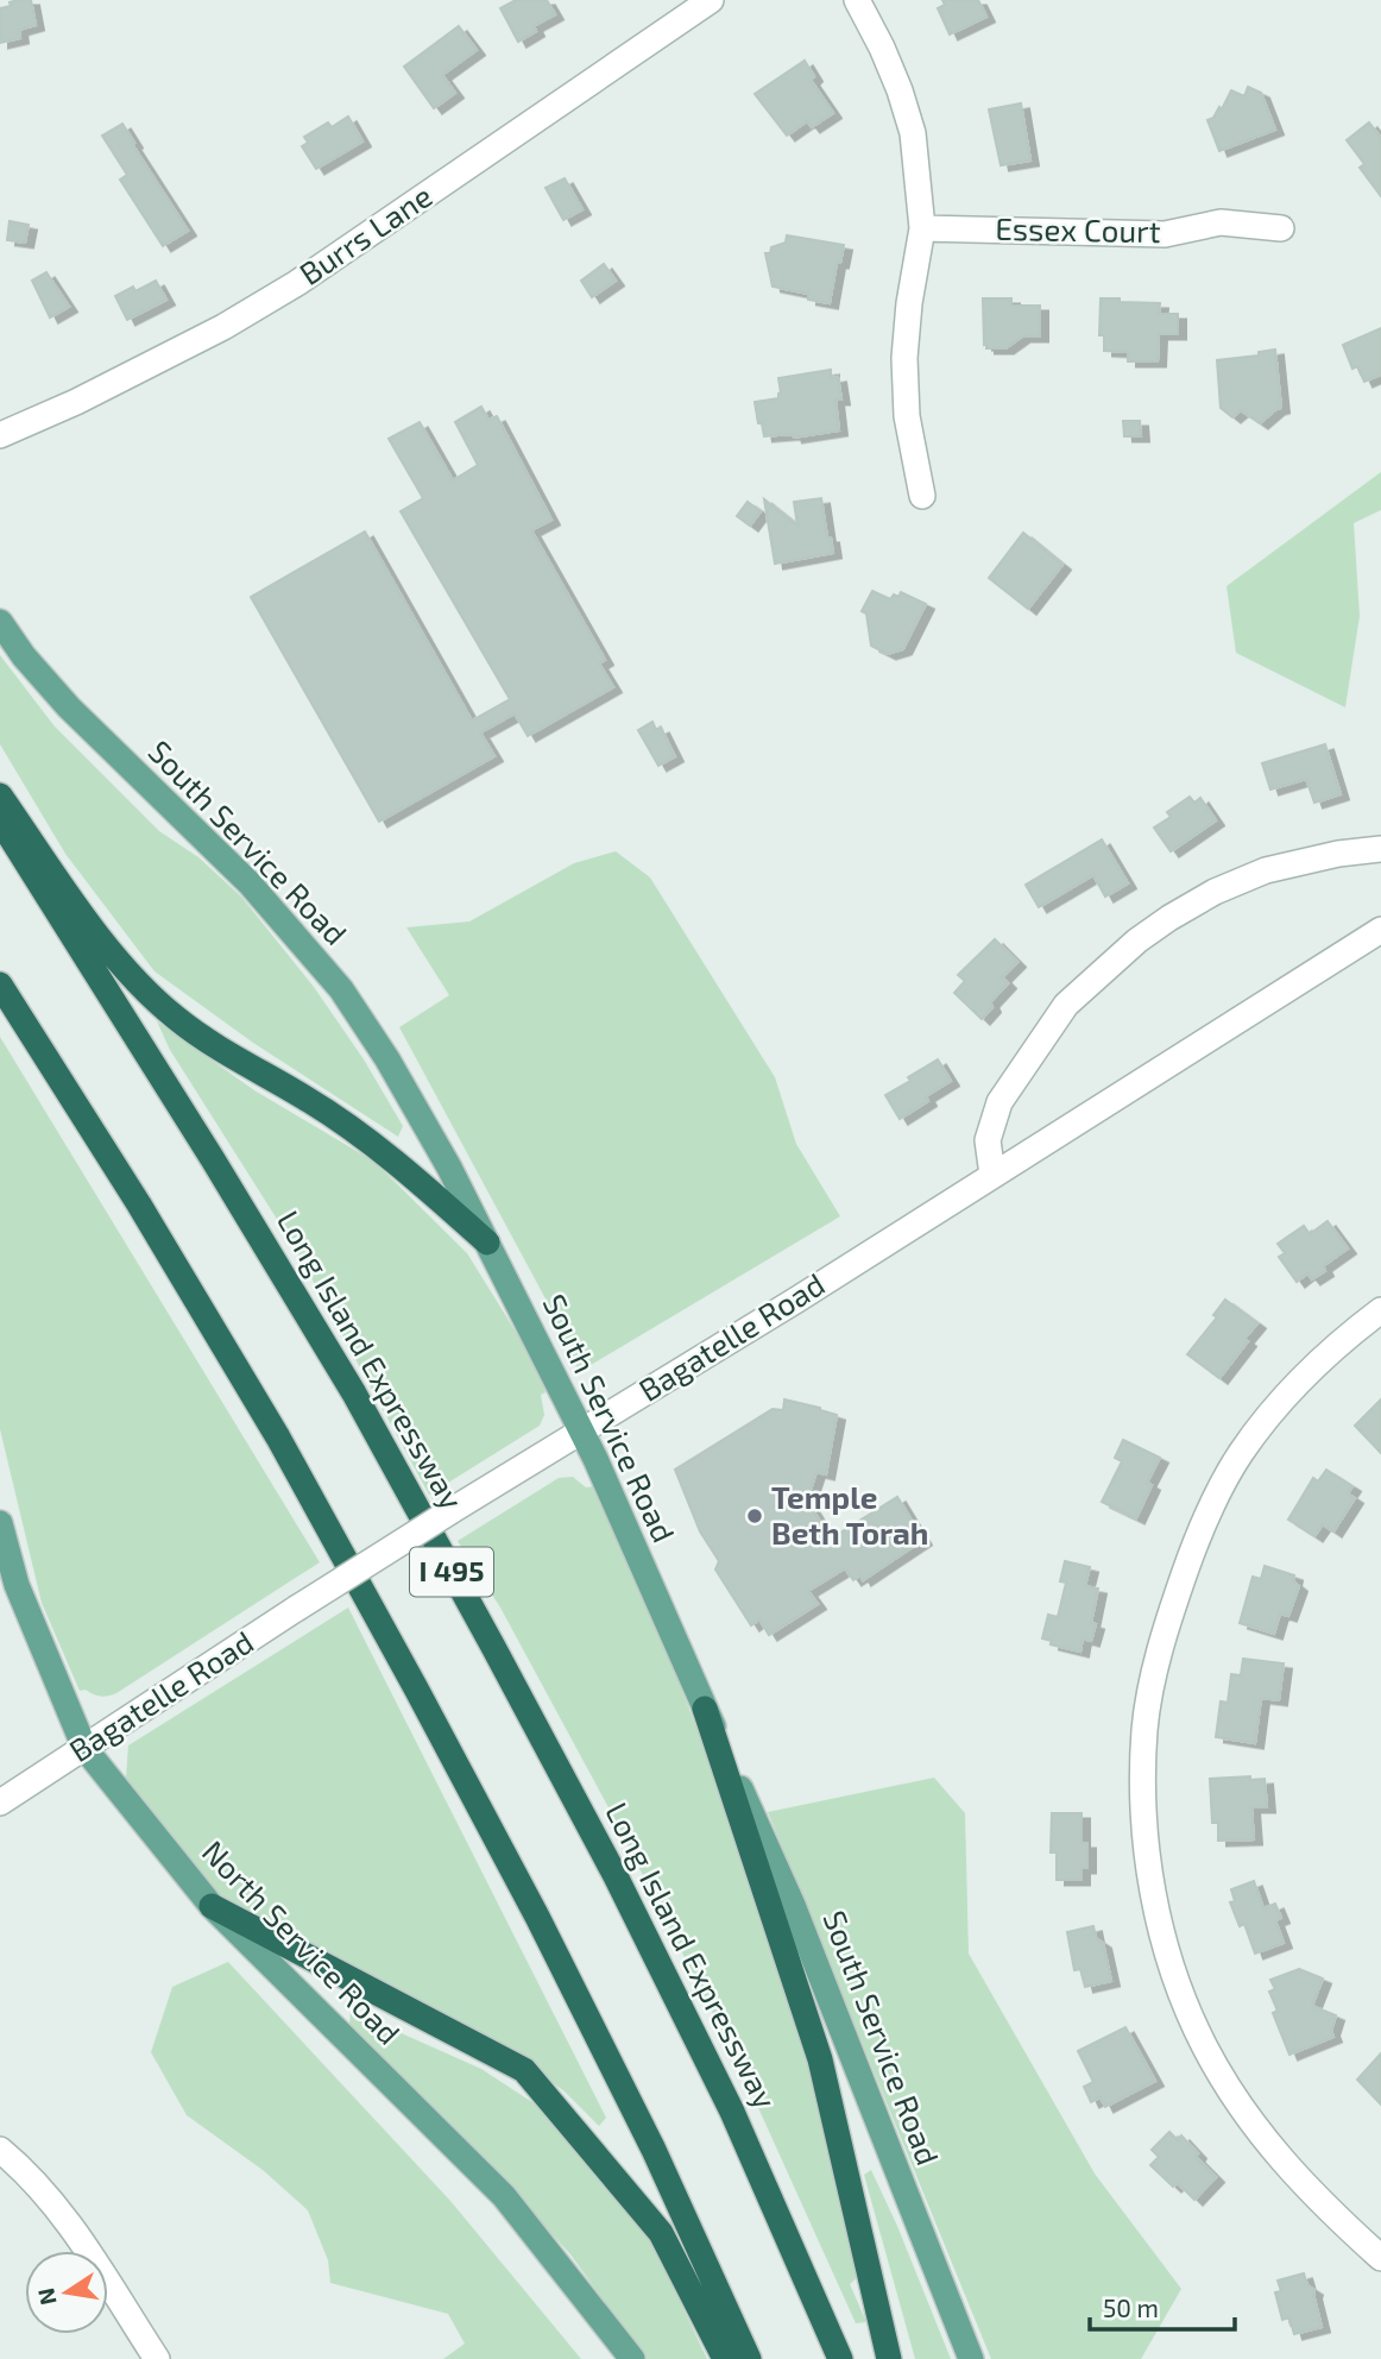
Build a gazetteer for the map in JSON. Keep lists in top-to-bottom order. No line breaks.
{"streets":{"highway":["Long Island Expressway","I 495"],"main road":["South Service Road","North Service Road"],"street":["Essex Court","Burrs Lane","Bagatelle Road"]},"crossings":[["South Service Road","Bagatelle Road"],["Bagatelle Road","North Service Road"]],"places":["Temple Beth Torah"],"scale_bar":"50 m","north":"left"}
